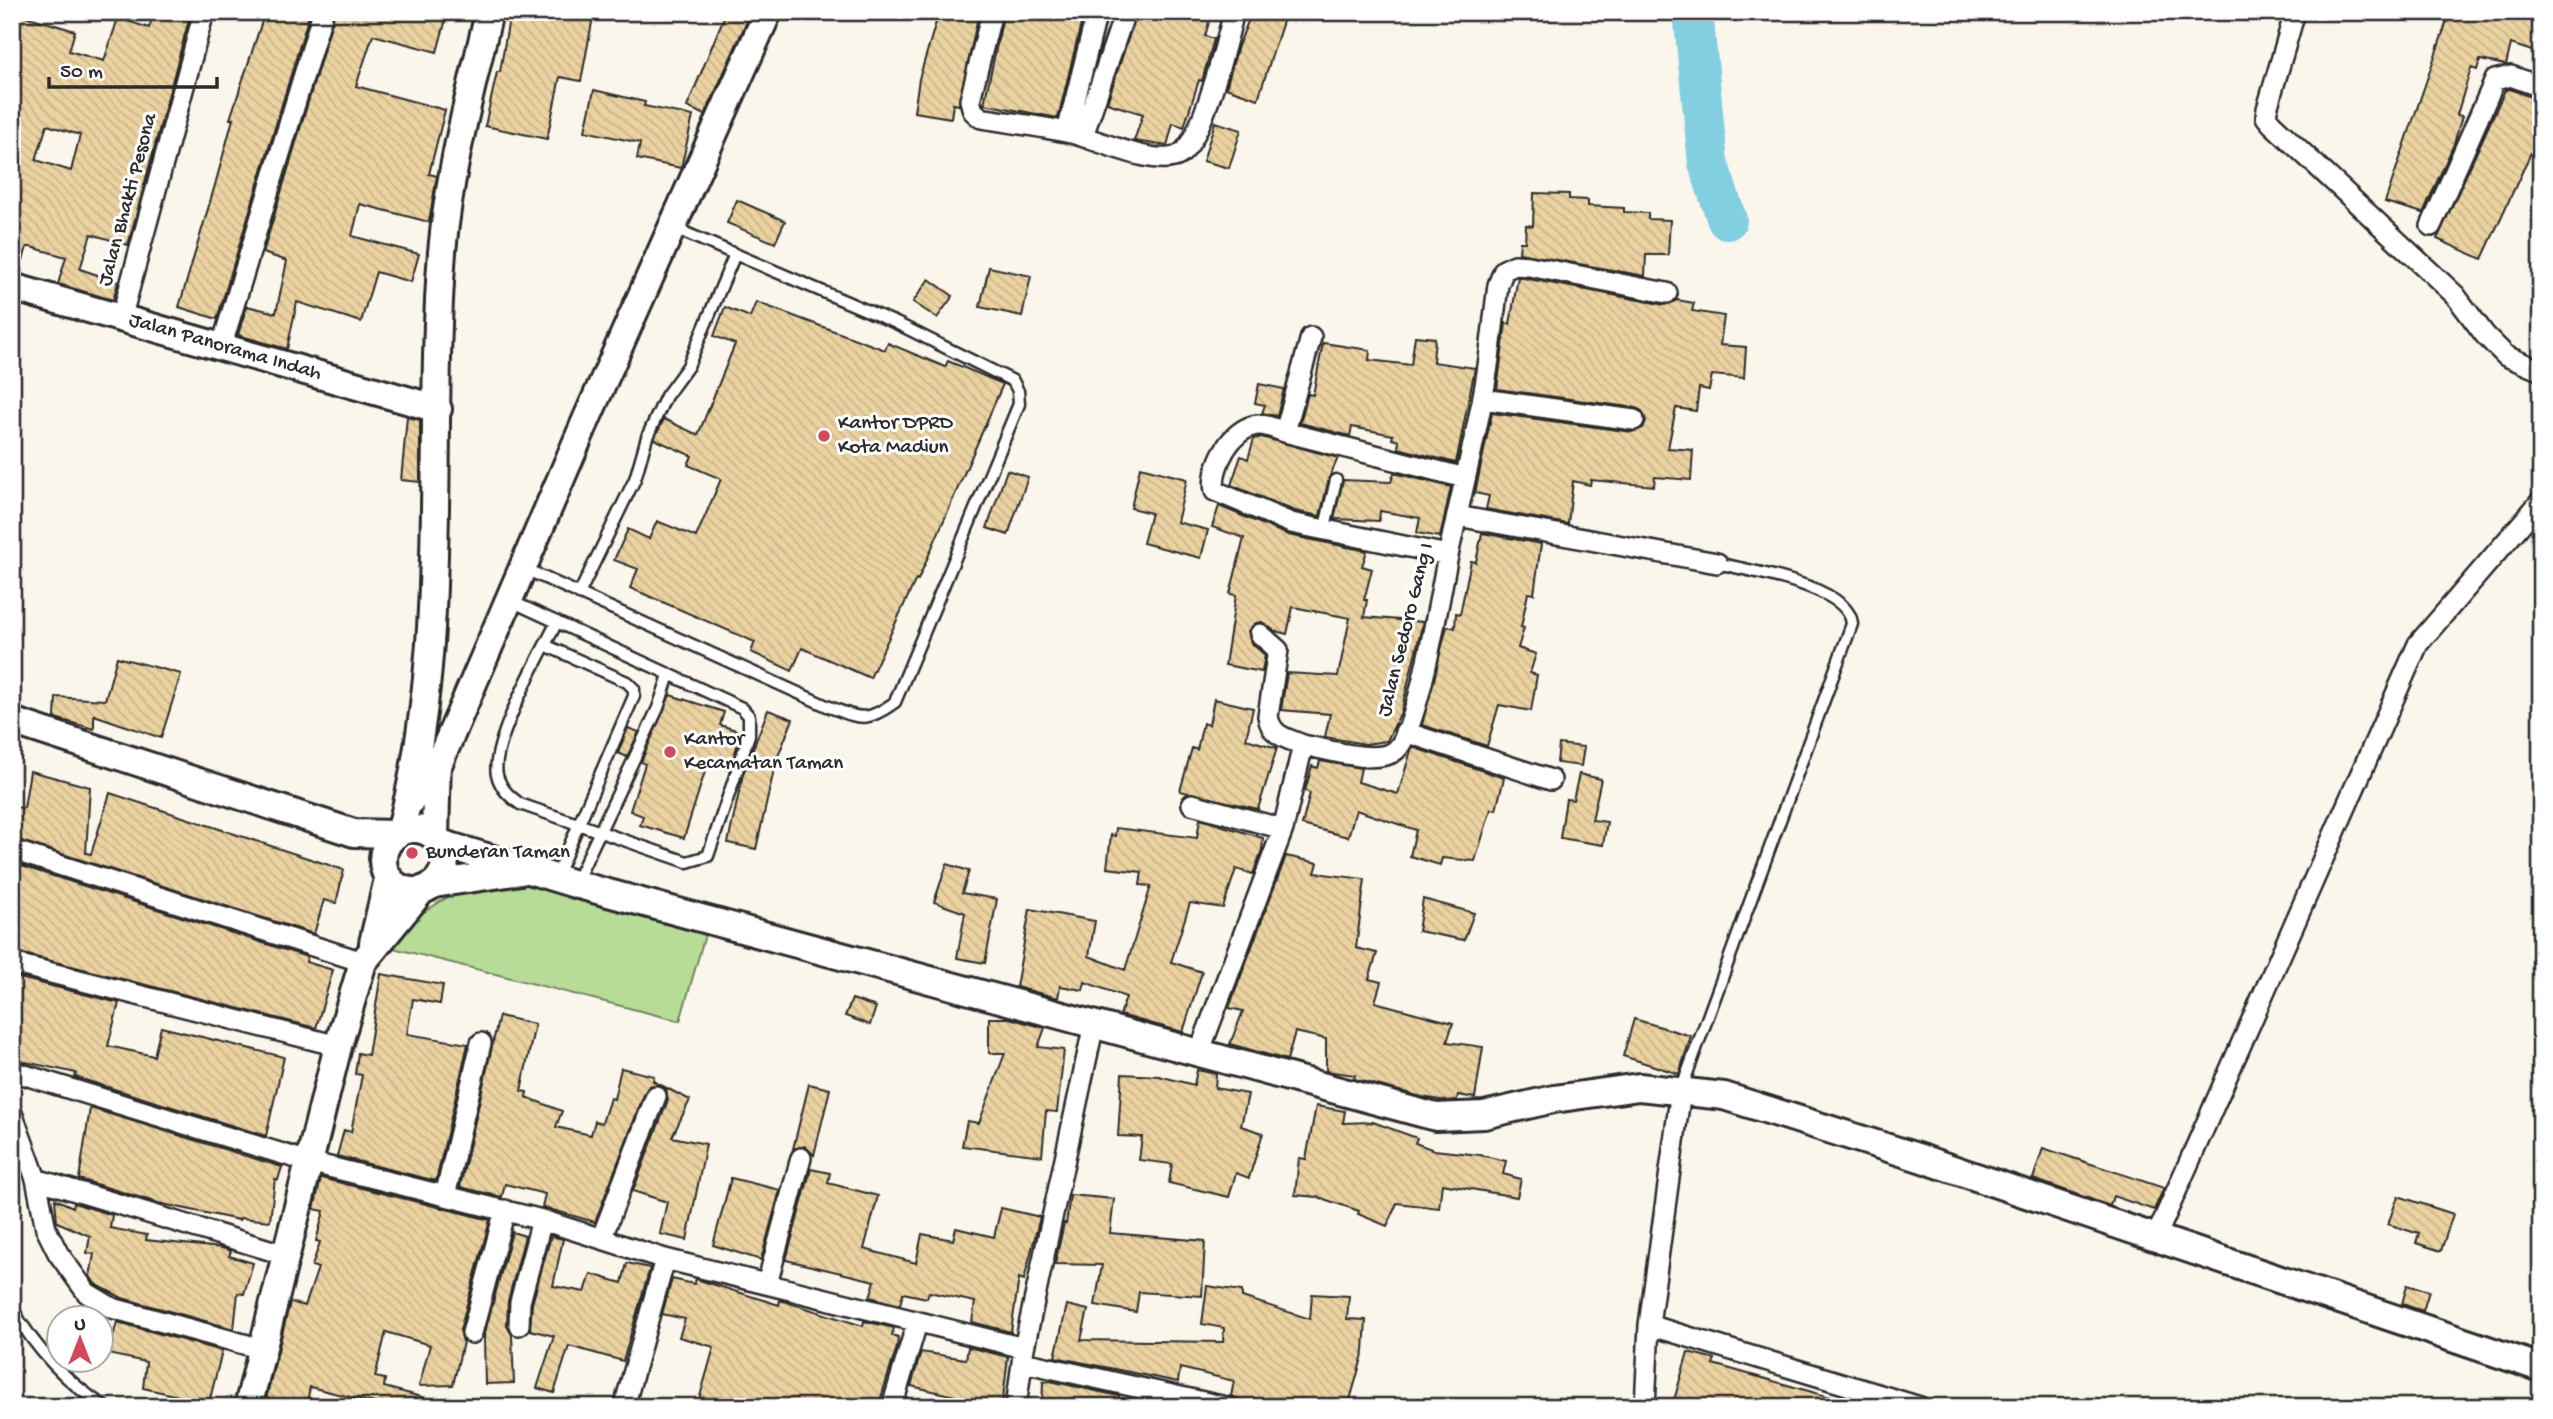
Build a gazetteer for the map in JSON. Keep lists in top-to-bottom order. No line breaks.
{"streets":{"street":["Jalan Bhakti Pesona","Jalan Panorama Indah","Jalan Sedoro Gang I"]},"crossings":[["Jalan Bhakti Pesona","Jalan Panorama Indah"]],"places":["Kantor DPRD Kota Madiun","Kantor Kecamatan Taman","Bunderan Taman"],"scale_bar":"50 m","north":"top"}
